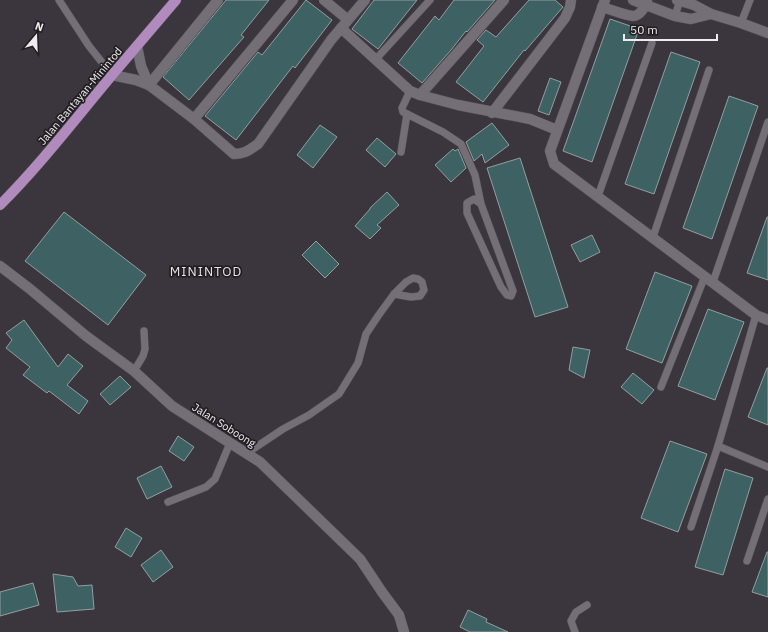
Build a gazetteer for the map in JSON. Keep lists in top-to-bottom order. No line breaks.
{"streets":{"main road":["Jalan Bantayan-Minintod"],"street":["Jalan Soboong"]},"districts":["MININTOD"],"scale_bar":"50 m","north":"top"}
